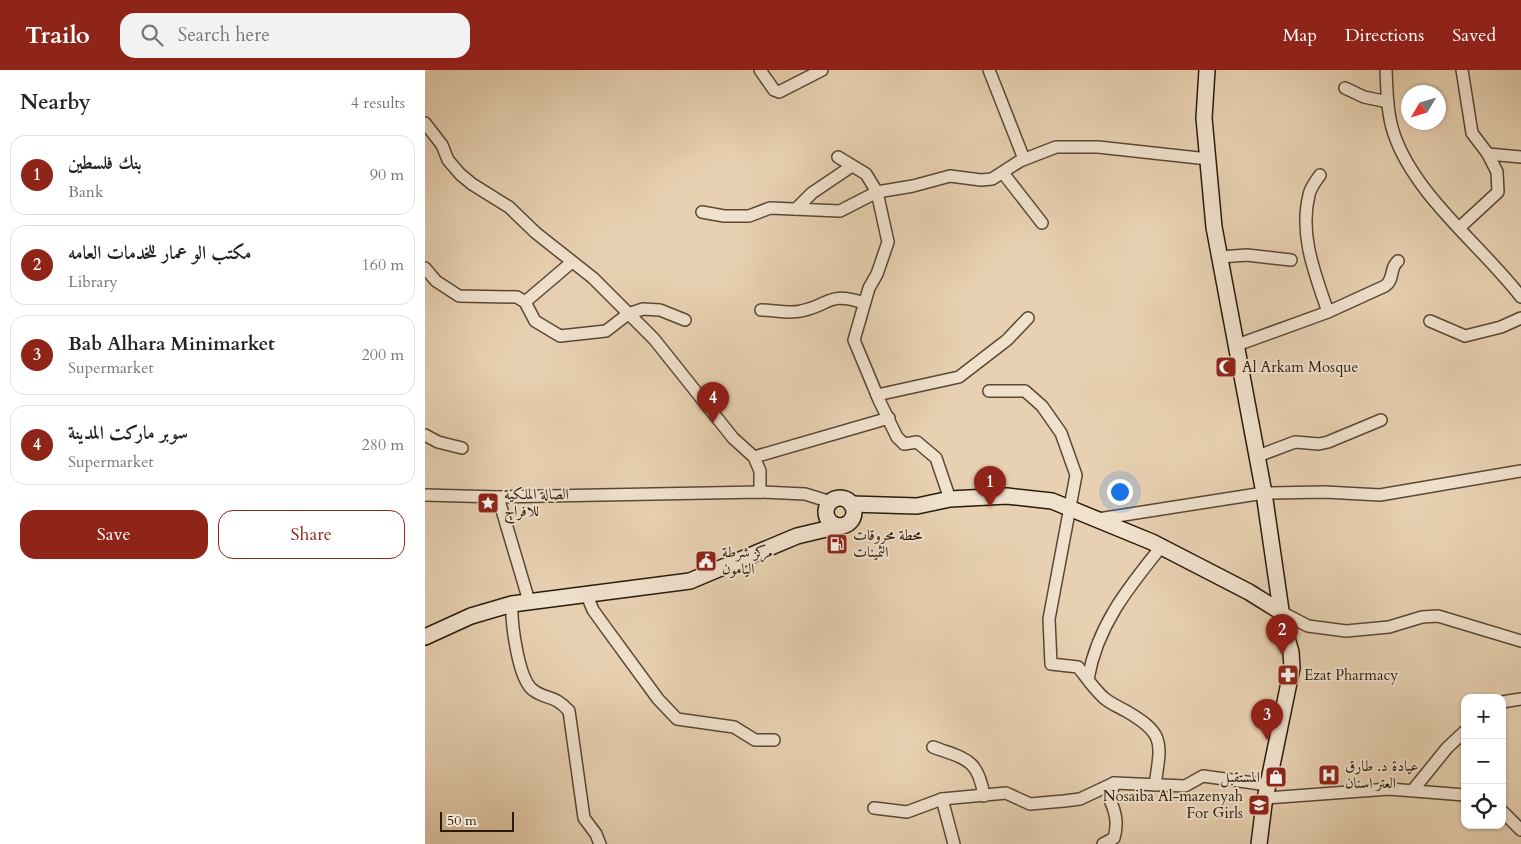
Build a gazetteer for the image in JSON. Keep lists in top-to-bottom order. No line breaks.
{"places":{"mosque":["Al Arkam Mosque"],"place":["الصالة الملكية للافراح"],"fuel station":["محطة محروقات الثمينات"],"public building":["مركز شرطة اليامون"],"pharmacy":["Ezat Pharmacy"],"hospital":["عيادة د. طارق العتر اسنان"],"shop":["المستقبل"],"school or university":["Nosaiba Al-mazenyah For Girls"]},"scale_bar":"50 m","north":"bottom left","page":{"header":"Trailo","search":"Search here","nav":["Map","Directions","Saved"],"heading":["Nearby","4 results"],"list":[{"mark":"1","name":"بنك فلسطين","note":"Bank","value":"90 m"},{"mark":"2","name":"مكتب الو عمار للخدمات العامه","note":"Library","value":"160 m"},{"mark":"3","name":"Bab Alhara Minimarket","note":"Supermarket","value":"200 m"},{"mark":"4","name":"سوبر ماركت المدينة","note":"Supermarket","value":"280 m"}],"pins":["4","1","2","3"],"buttons":["Save","Share"],"map_buttons":["+","−"],"scale":"50 m"}}
